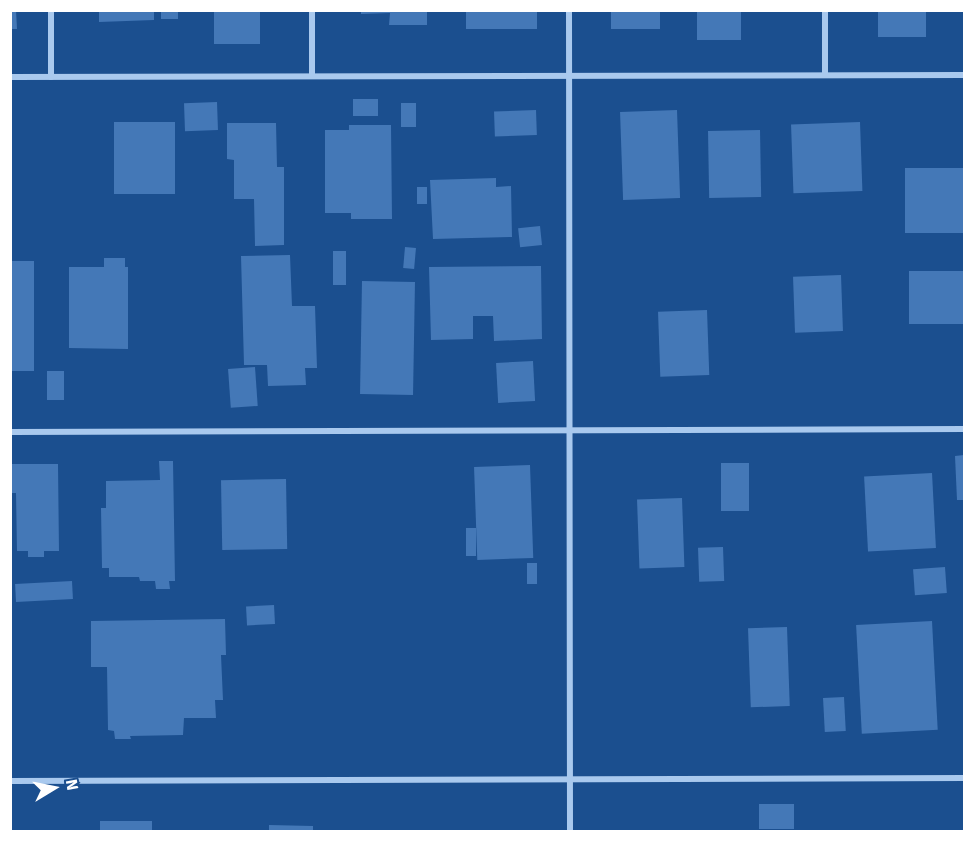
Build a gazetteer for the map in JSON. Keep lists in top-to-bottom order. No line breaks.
{"north":"right"}
